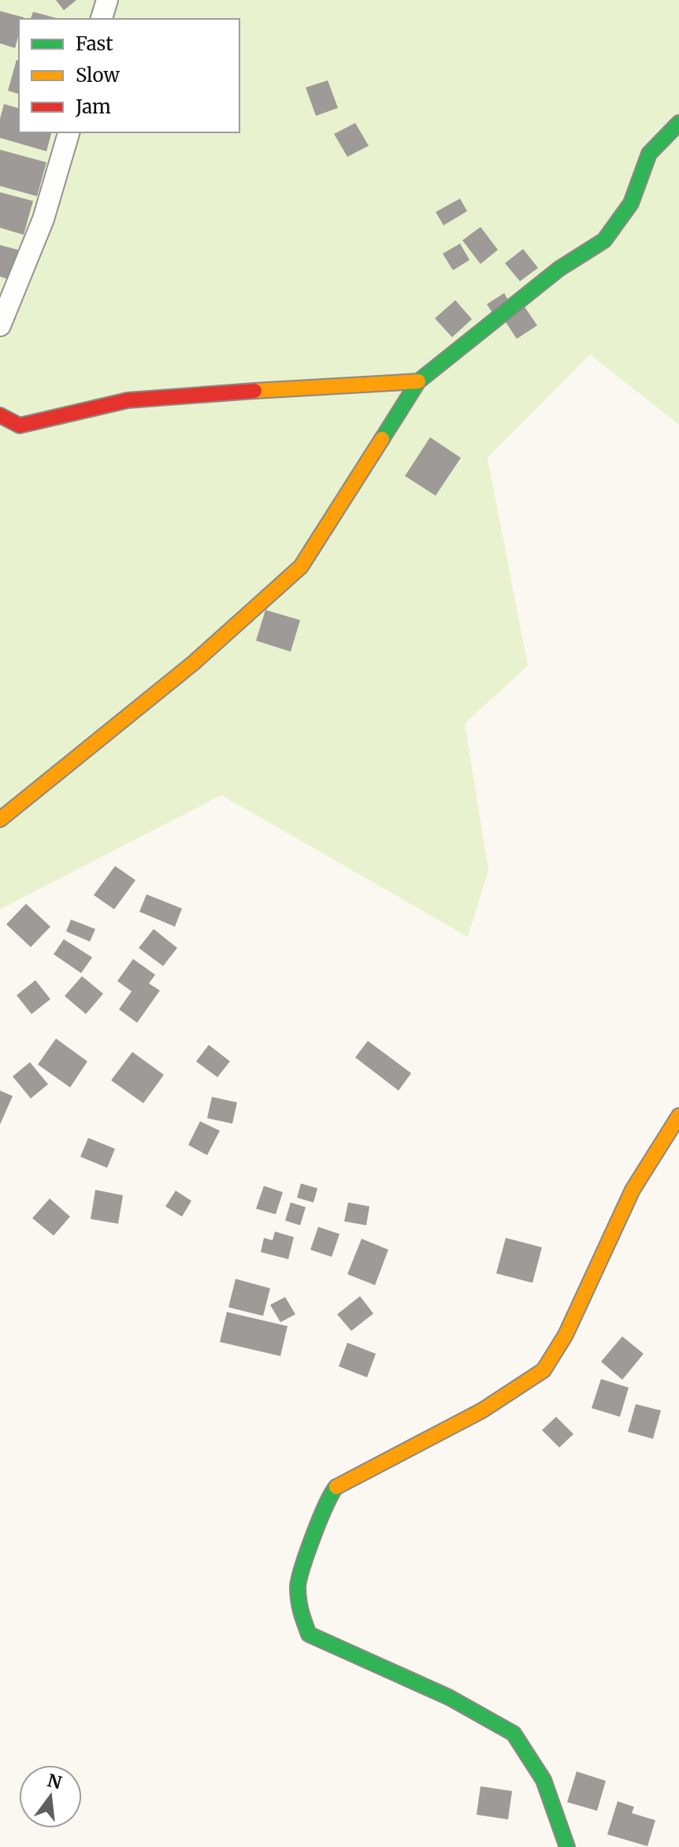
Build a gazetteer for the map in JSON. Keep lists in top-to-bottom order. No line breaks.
{"legend":["Fast","Slow","Jam"],"north":"top"}
